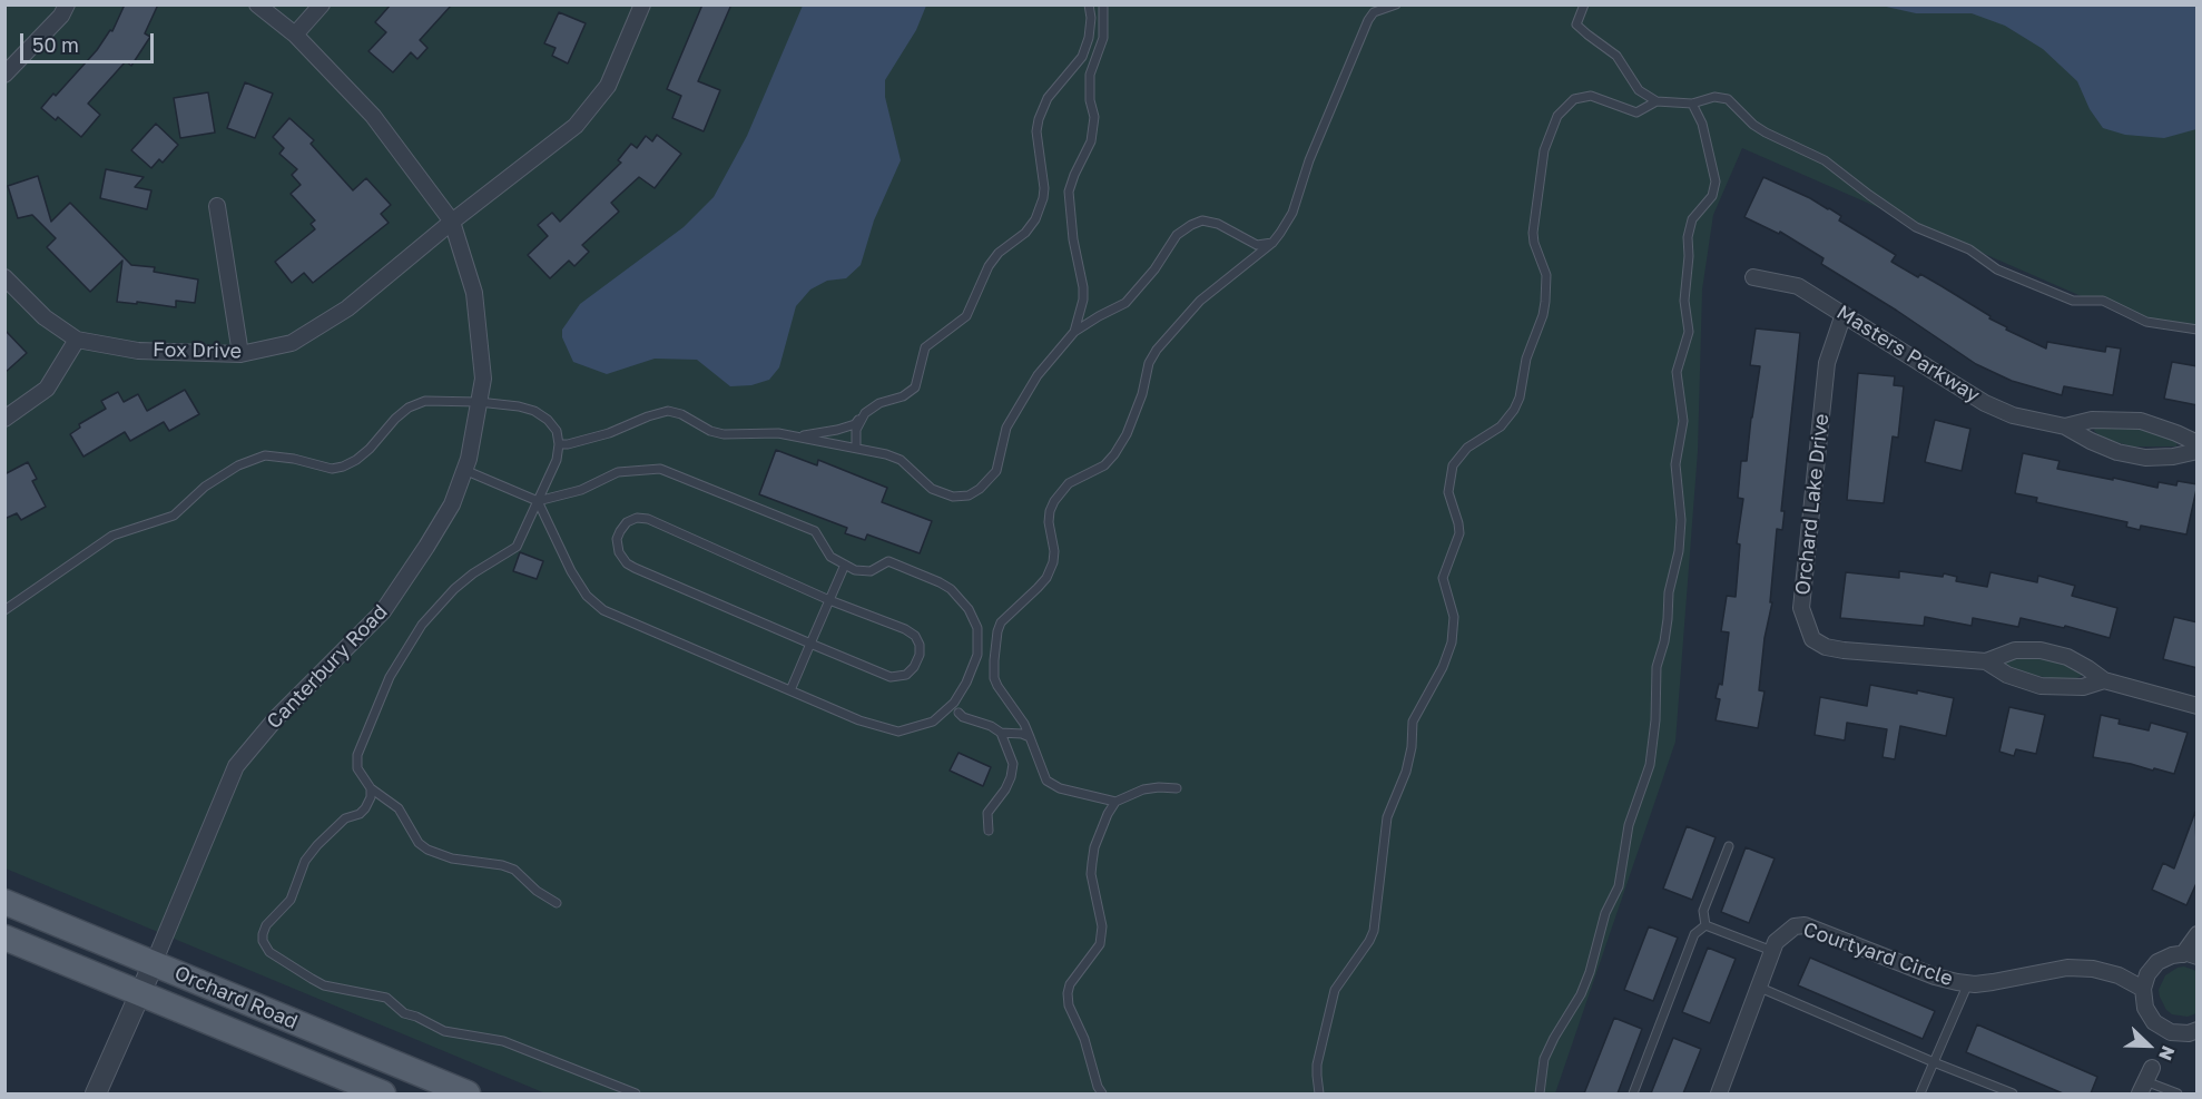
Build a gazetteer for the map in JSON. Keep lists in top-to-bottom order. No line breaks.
{"streets":{"main road":["Orchard Road"],"street":["Fox Drive","Masters Parkway","Orchard Lake Drive","Canterbury Road","Courtyard Circle"]},"crossings":[["Fox Drive","Canterbury Road"],["Masters Parkway","Orchard Lake Drive"],["Canterbury Road","Orchard Road"]],"scale_bar":"50 m","north":"bottom right"}
